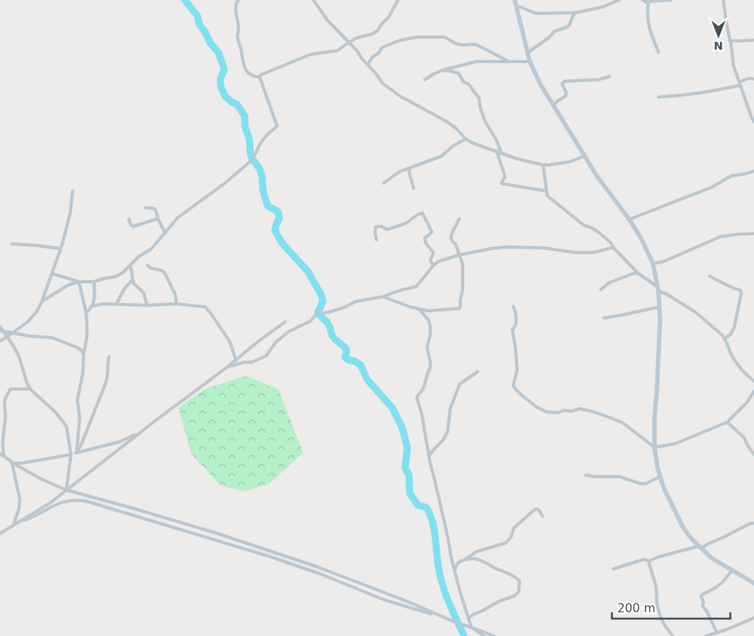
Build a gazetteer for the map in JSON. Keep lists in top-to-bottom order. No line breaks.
{"scale_bar":"200 m","north":"bottom"}
